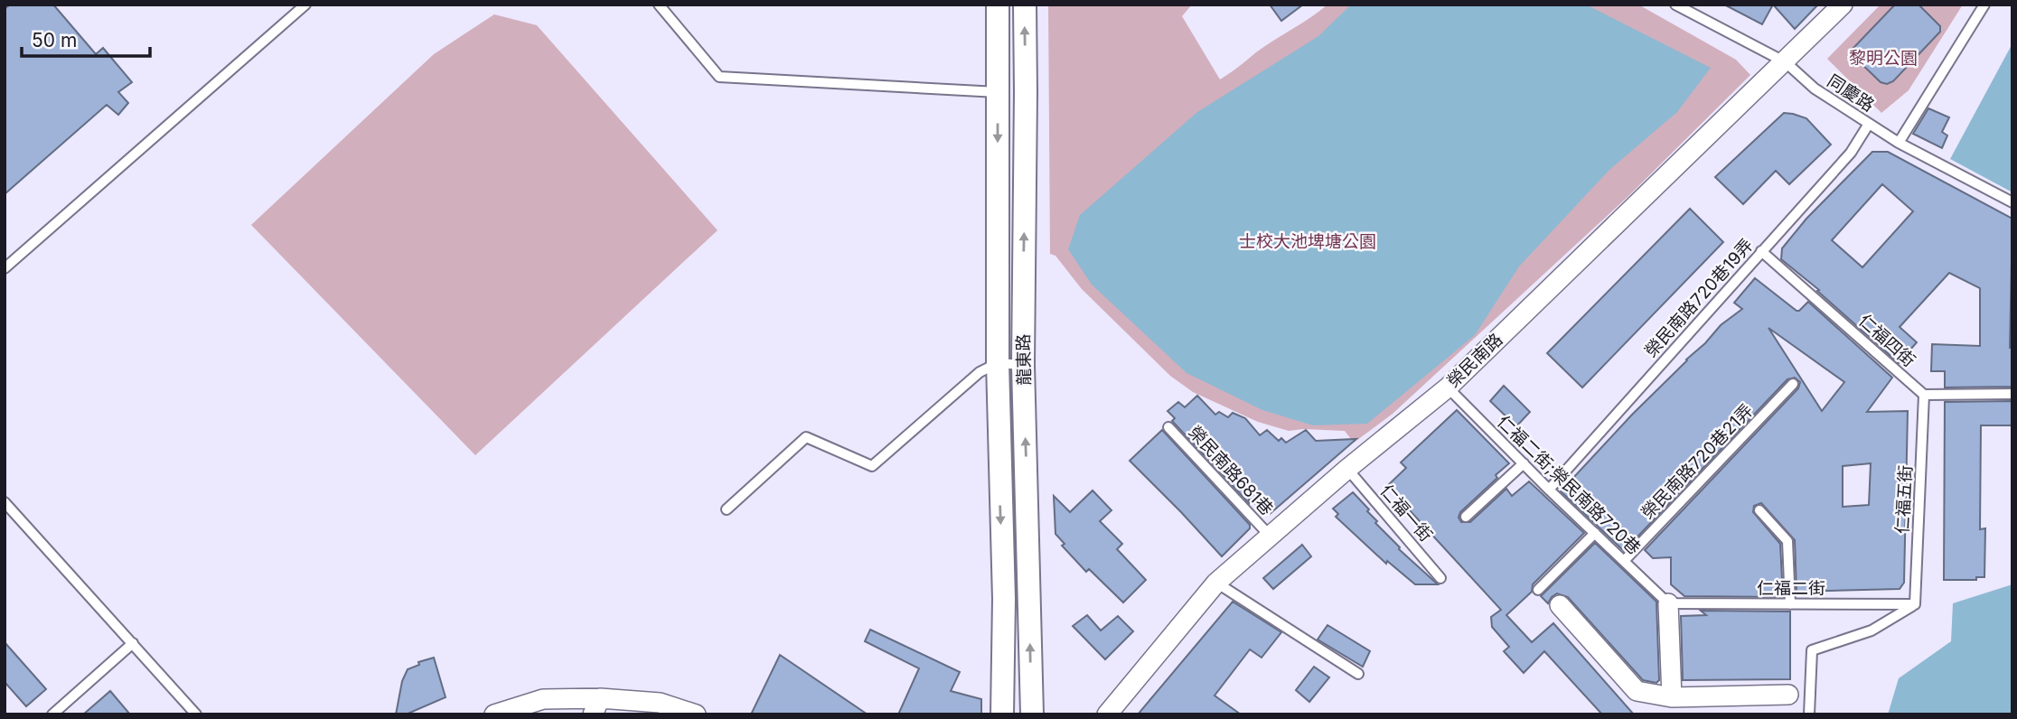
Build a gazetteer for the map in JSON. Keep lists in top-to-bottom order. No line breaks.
{"streets":{"street":["龍東路","榮民南路"],"lane":["同慶路","榮民南路720巷19弄","仁福四街","榮民南路720巷21弄","榮民南路681巷","仁福二街;榮民南路720巷","仁福五街","仁福一街","仁福二街"]},"crossings":[["同慶路","榮民南路720巷19弄"],["同慶路","榮民南路"],["榮民南路720巷19弄","仁福四街"],["榮民南路720巷19弄","仁福二街;榮民南路720巷"],["仁福四街","仁福五街"],["榮民南路","榮民南路681巷"],["榮民南路","仁福二街;榮民南路720巷"],["榮民南路","仁福一街"],["榮民南路720巷21弄","仁福二街;榮民南路720巷"],["仁福二街;榮民南路720巷","仁福二街"],["仁福五街","仁福二街"]],"parks":["黎明公園","士校大池埤塘公園"],"scale_bar":"50 m"}
